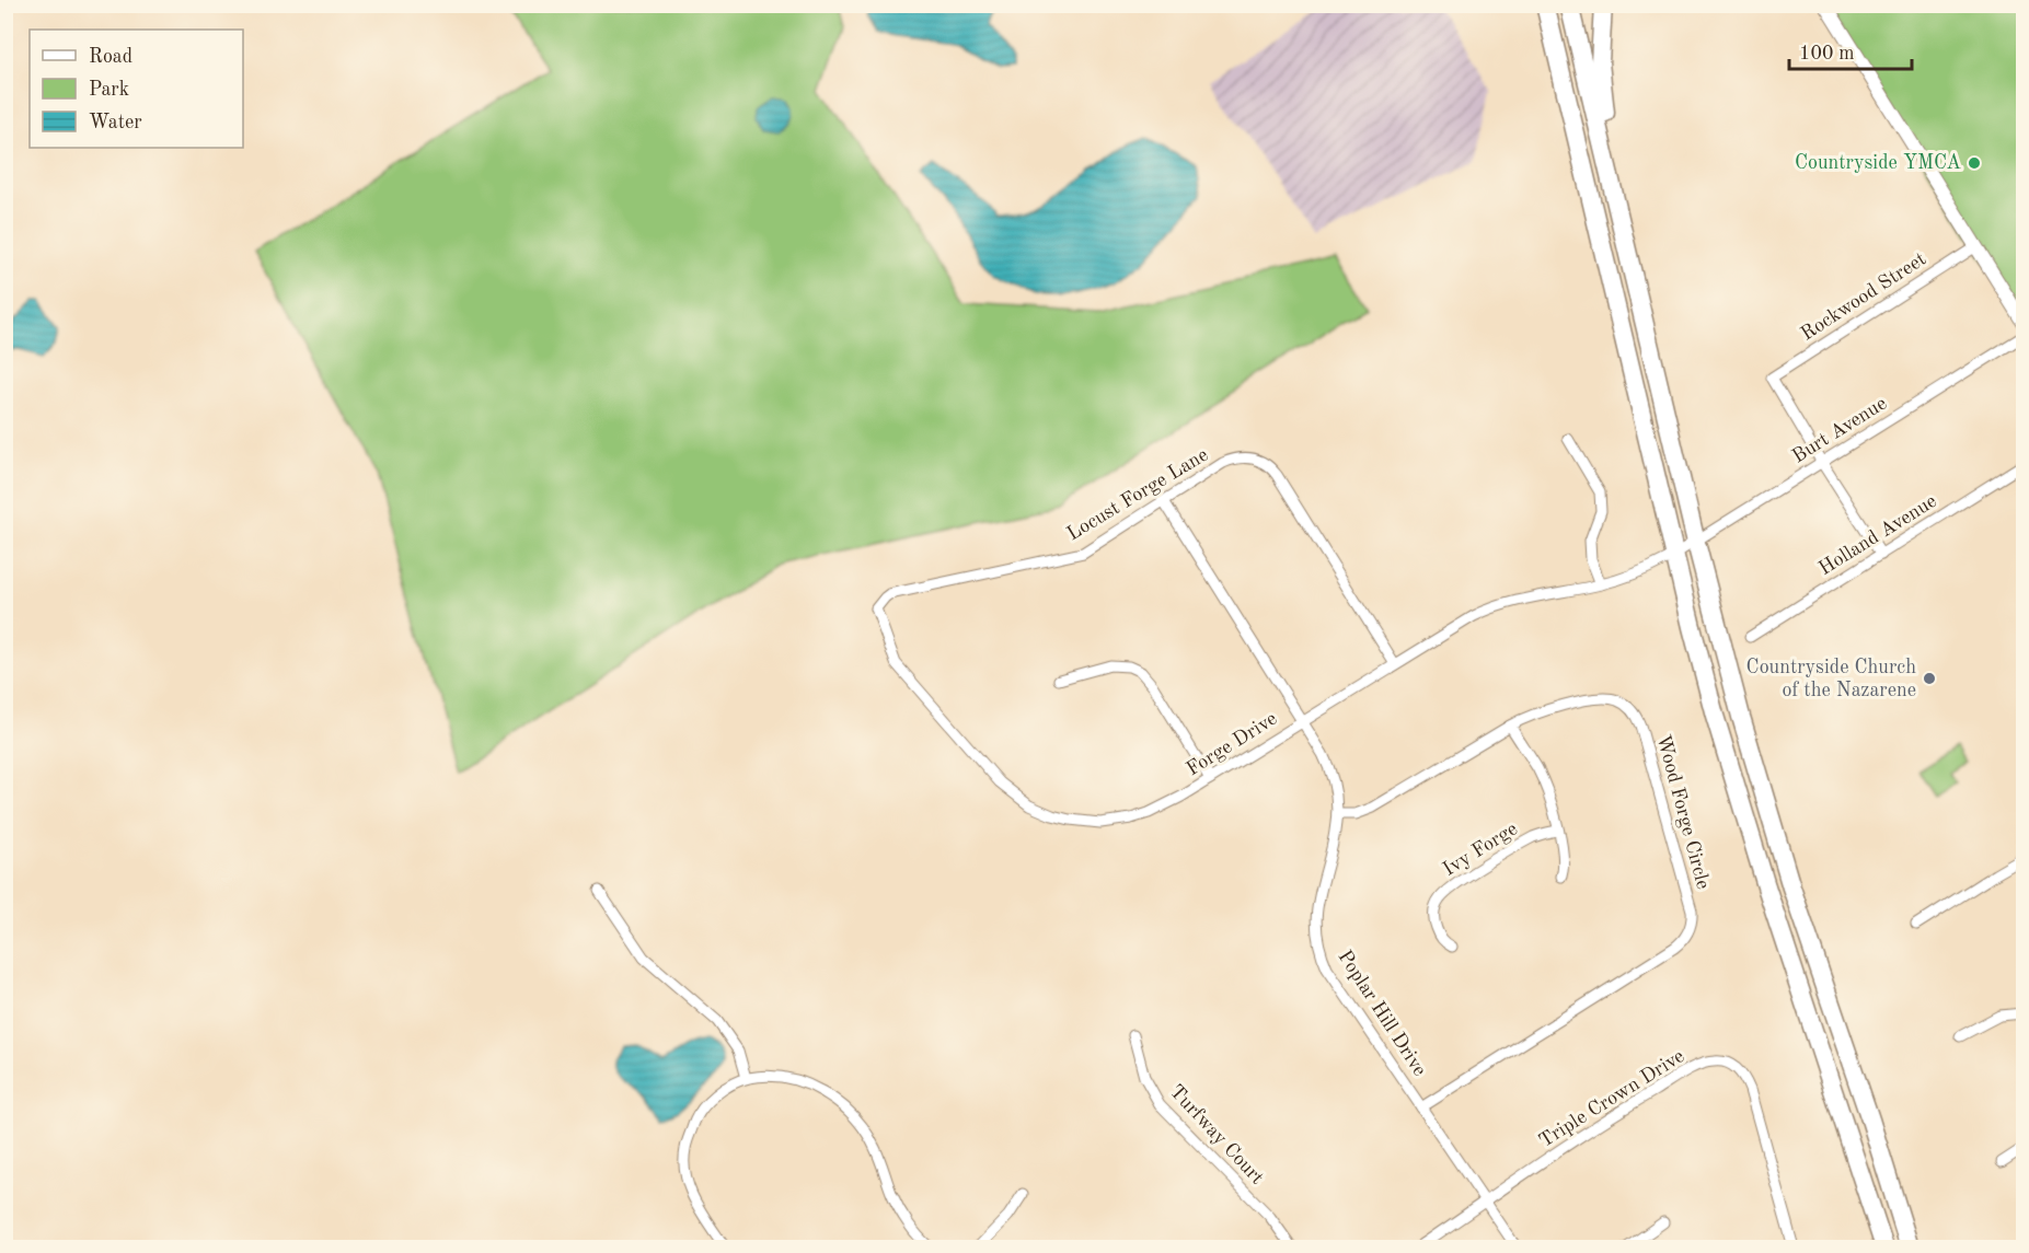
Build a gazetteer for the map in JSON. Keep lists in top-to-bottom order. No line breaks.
{"streets":{"street":["Rockwood Street","Burt Avenue","Locust Forge Lane","Holland Avenue","Forge Drive","Wood Forge Circle","Ivy Forge","Poplar Hill Drive","Triple Crown Drive","Turfway Court"]},"crossings":[["Rockwood Street","Burt Avenue"],["Burt Avenue","Forge Drive"],["Locust Forge Lane","Forge Drive"],["Locust Forge Lane","Poplar Hill Drive"],["Forge Drive","Poplar Hill Drive"],["Wood Forge Circle","Poplar Hill Drive"],["Poplar Hill Drive","Triple Crown Drive"]],"places":["Countryside YMCA","Countryside Church of the Nazarene"],"legend":["Road","Park","Water"],"scale_bar":"100 m"}
